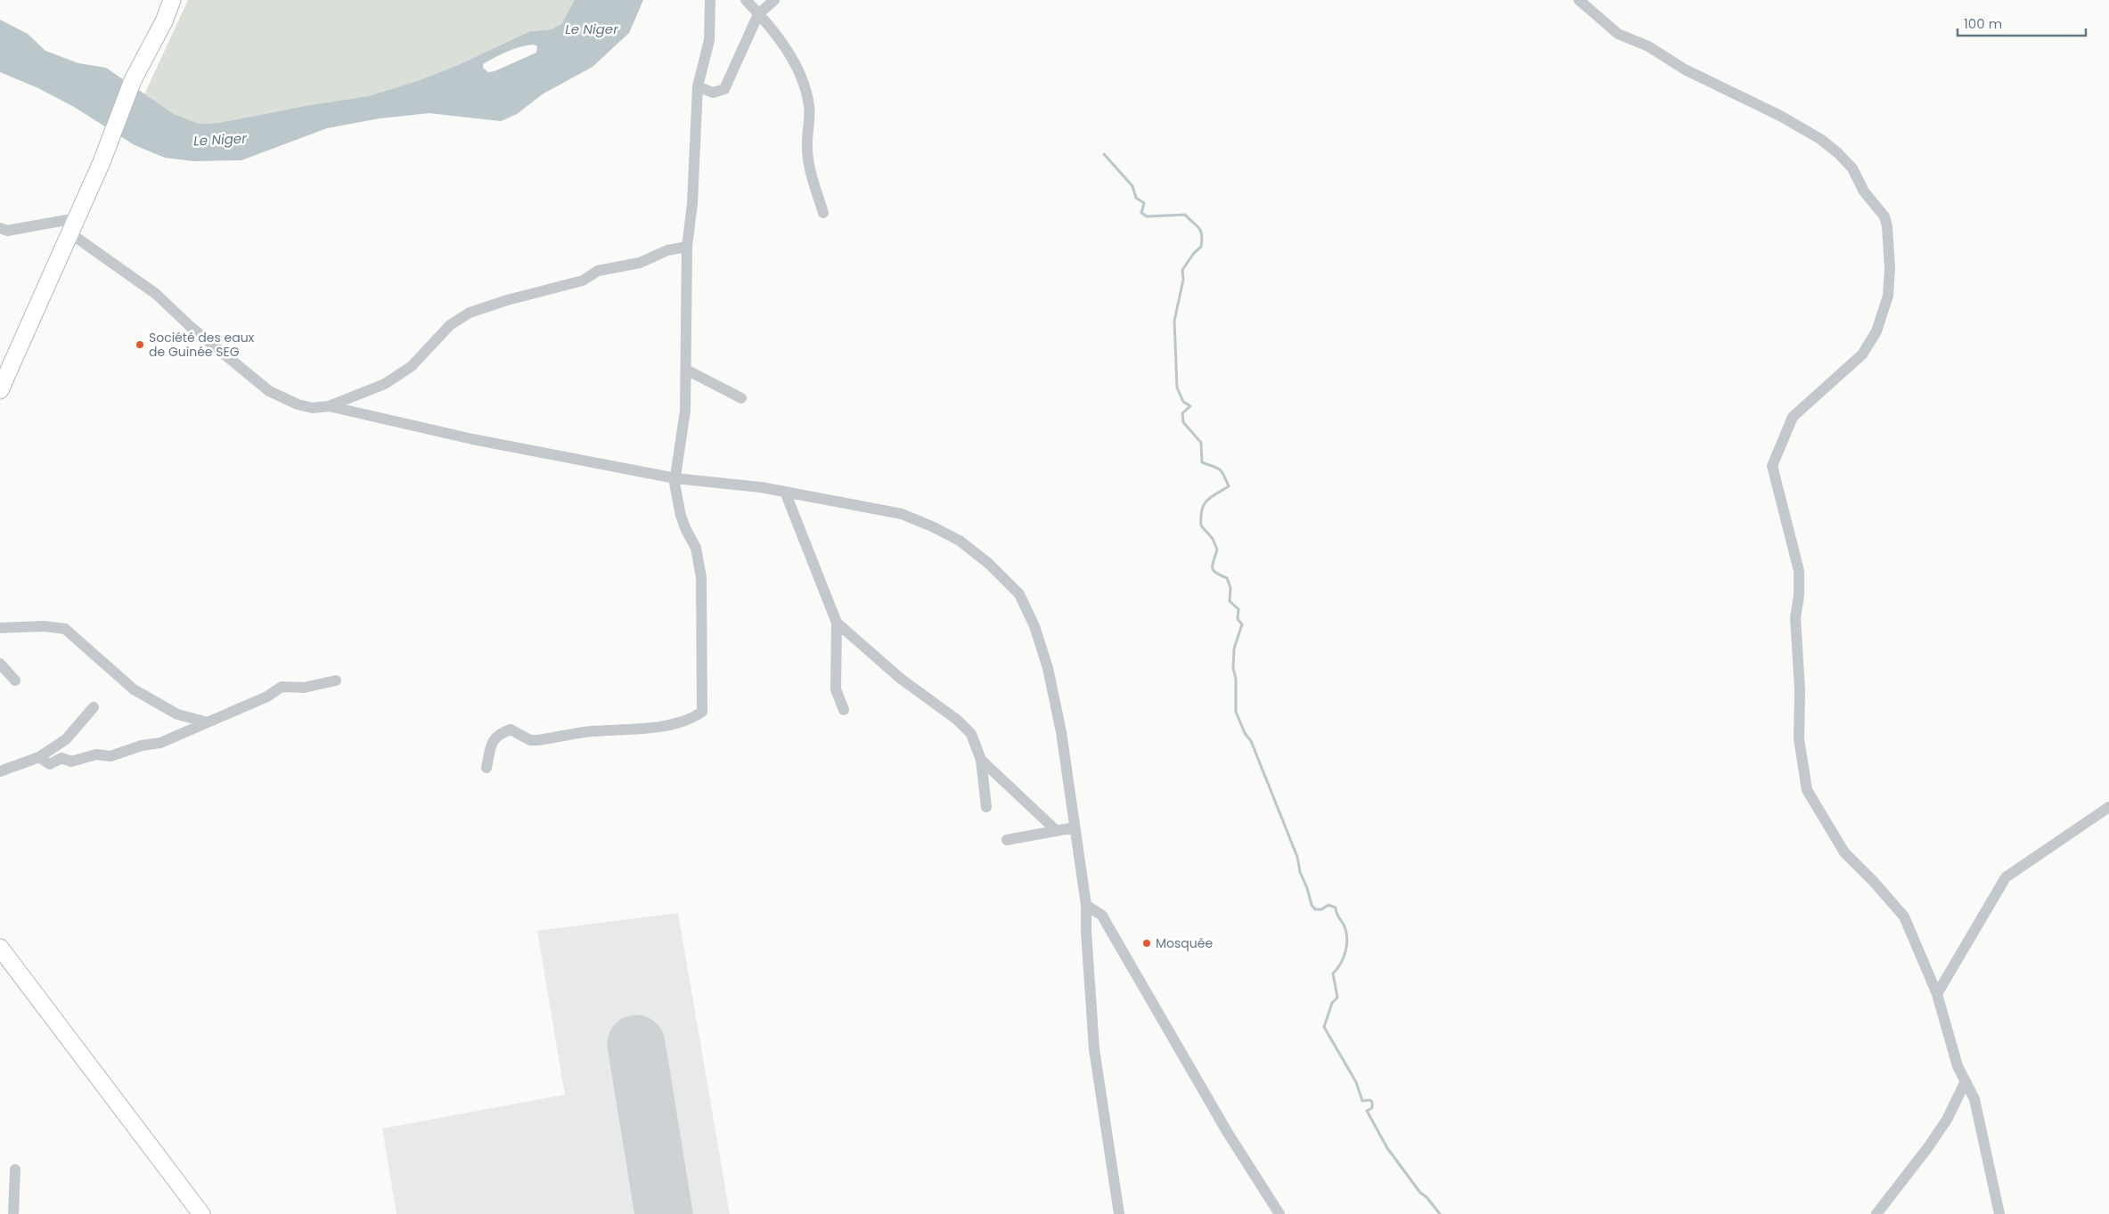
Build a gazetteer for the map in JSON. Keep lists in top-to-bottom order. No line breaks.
{"water":["Le Niger"],"places":["Société des eaux de Guinée SEG","Mosquée"],"scale_bar":"100 m"}
